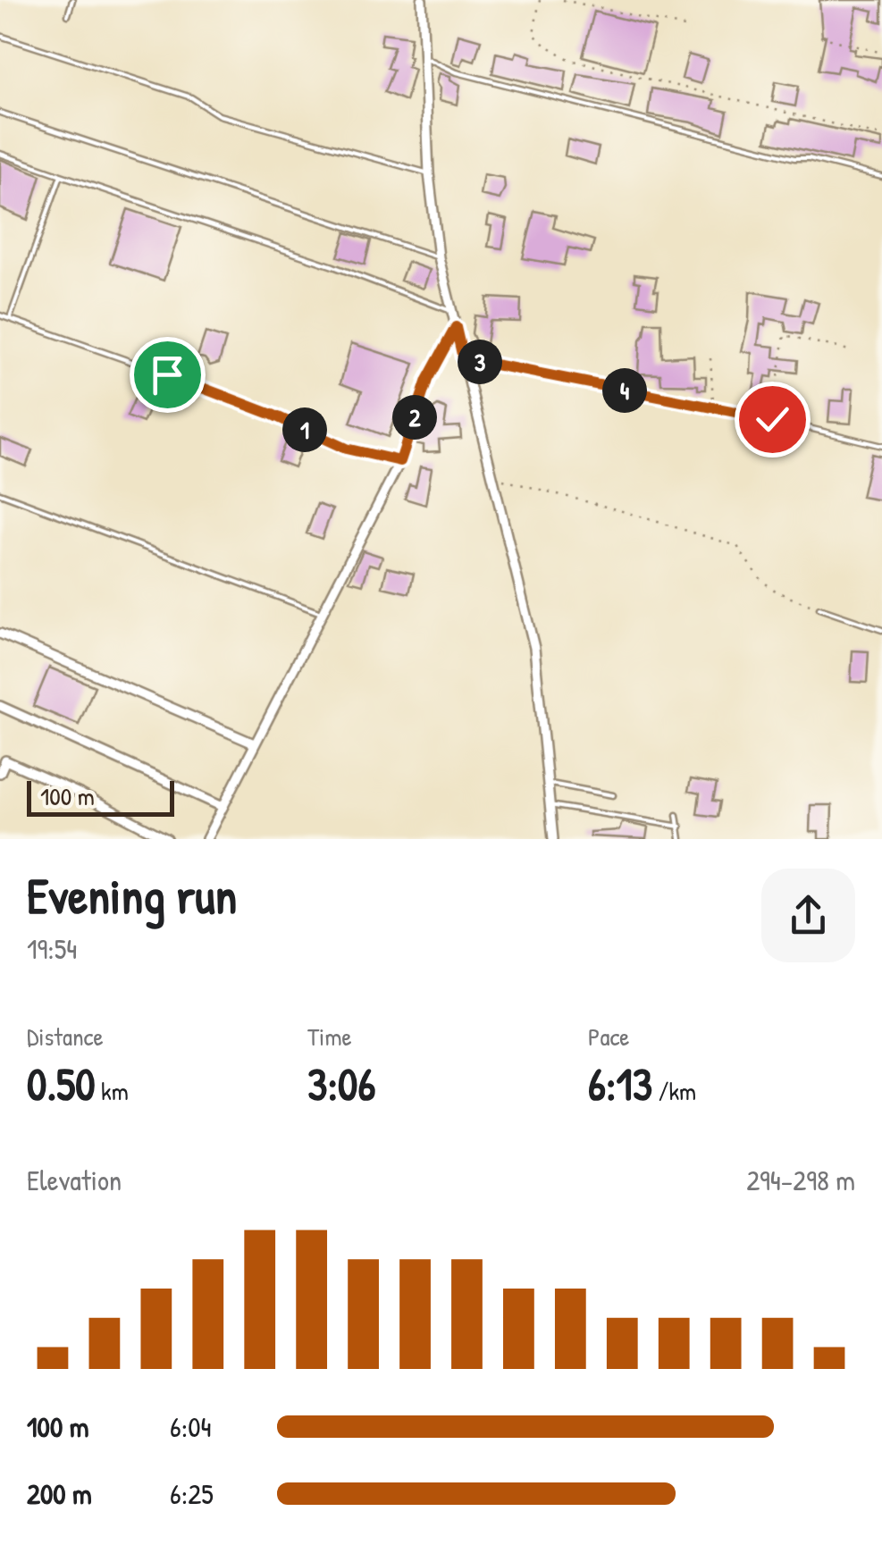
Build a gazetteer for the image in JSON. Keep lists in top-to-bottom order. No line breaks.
{"scale_bar":"100 m","page":{"pins":["3","4","2","1"],"scale":"100 m","heading":["Evening run","19:54"],"stats":[["Distance","0.50 km"],["Time","3:06"],["Pace","6:13 /km"]],"chart":["Elevation","294–298 m"],"list":[{"name":"100 m","note":"6:04"},{"name":"200 m","note":"6:25"}]}}
